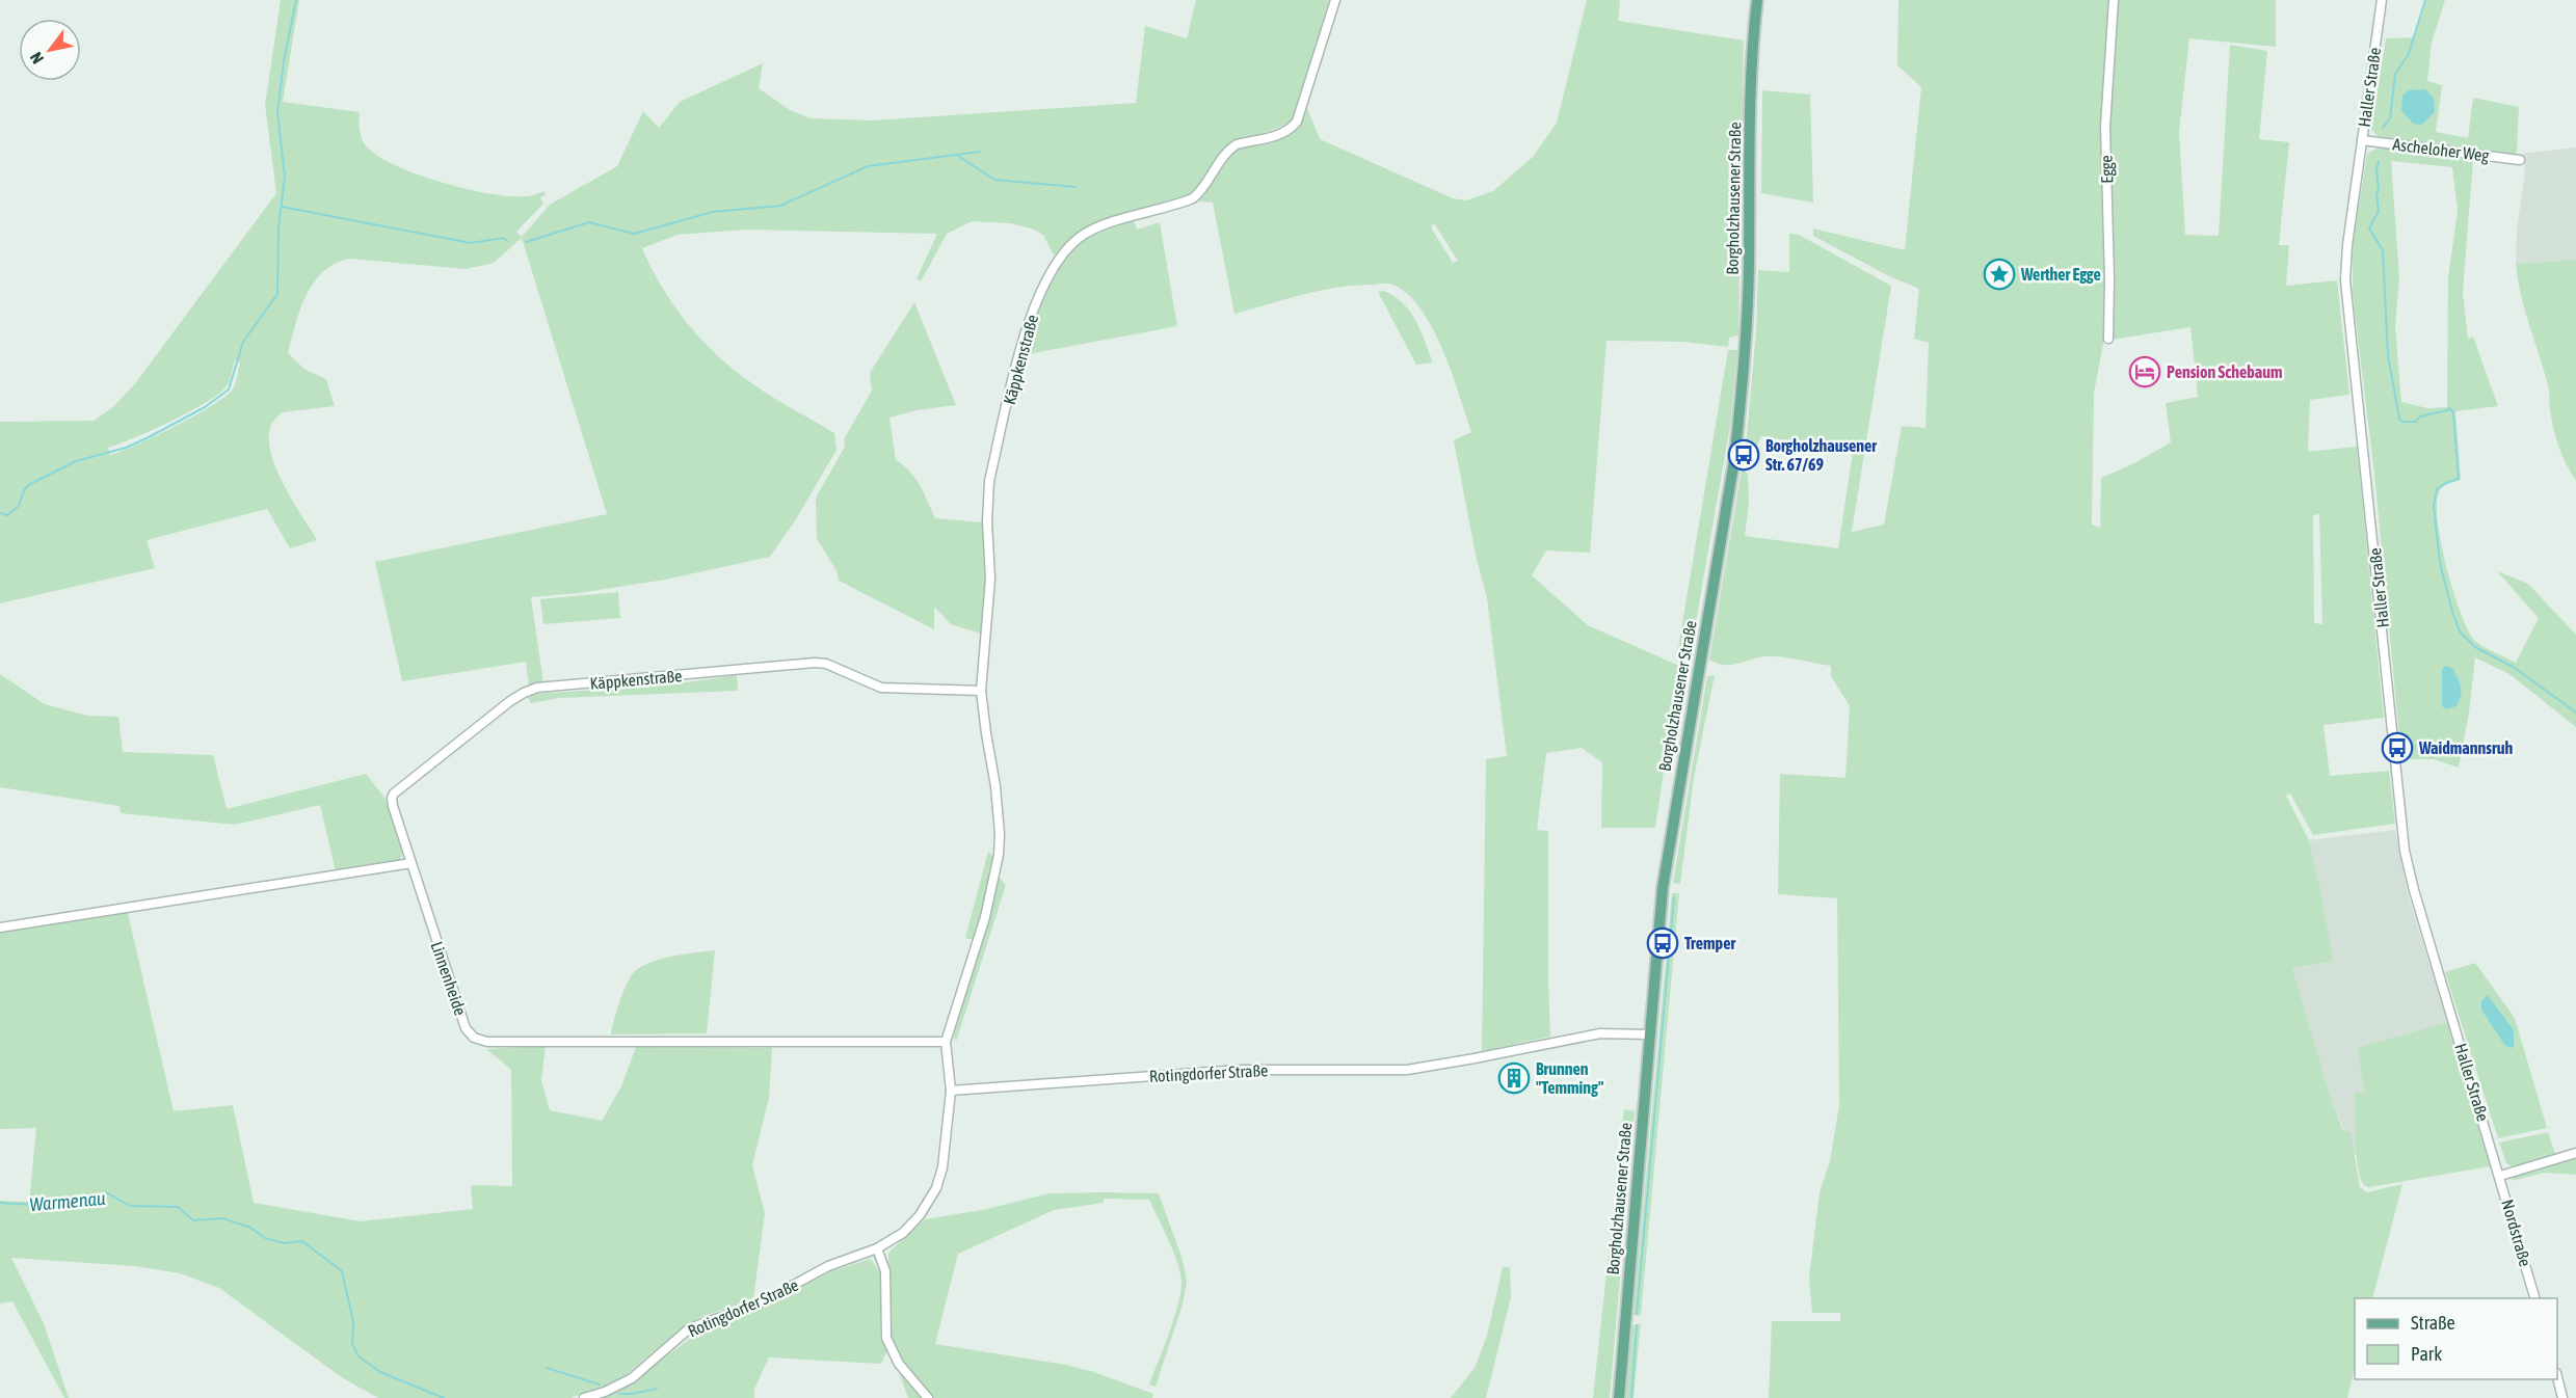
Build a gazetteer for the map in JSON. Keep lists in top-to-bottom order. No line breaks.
{"streets":{"main road":["Borgholzhausener Straße"],"street":["Haller Straße","Ascheloher Weg","Egge","Käppkenstraße","Linnenheide","Rotingdorfer Straße","Nordstraße"]},"crossings":[["Haller Straße","Ascheloher Weg"],["Haller Straße","Nordstraße"],["Borgholzhausener Straße","Rotingdorfer Straße"],["Käppkenstraße","Linnenheide"],["Käppkenstraße","Rotingdorfer Straße"]],"water":["Warmenau"],"places":{"place":["Werther Egge"],"hotel":["Pension Schebaum"],"bus stop":["Borgholzhausener Str. 67/69","Waidmannsruh","Tremper"],"building":["Brunnen \"Temming\""]},"legend":["Straße","Park"],"north":"bottom left"}
